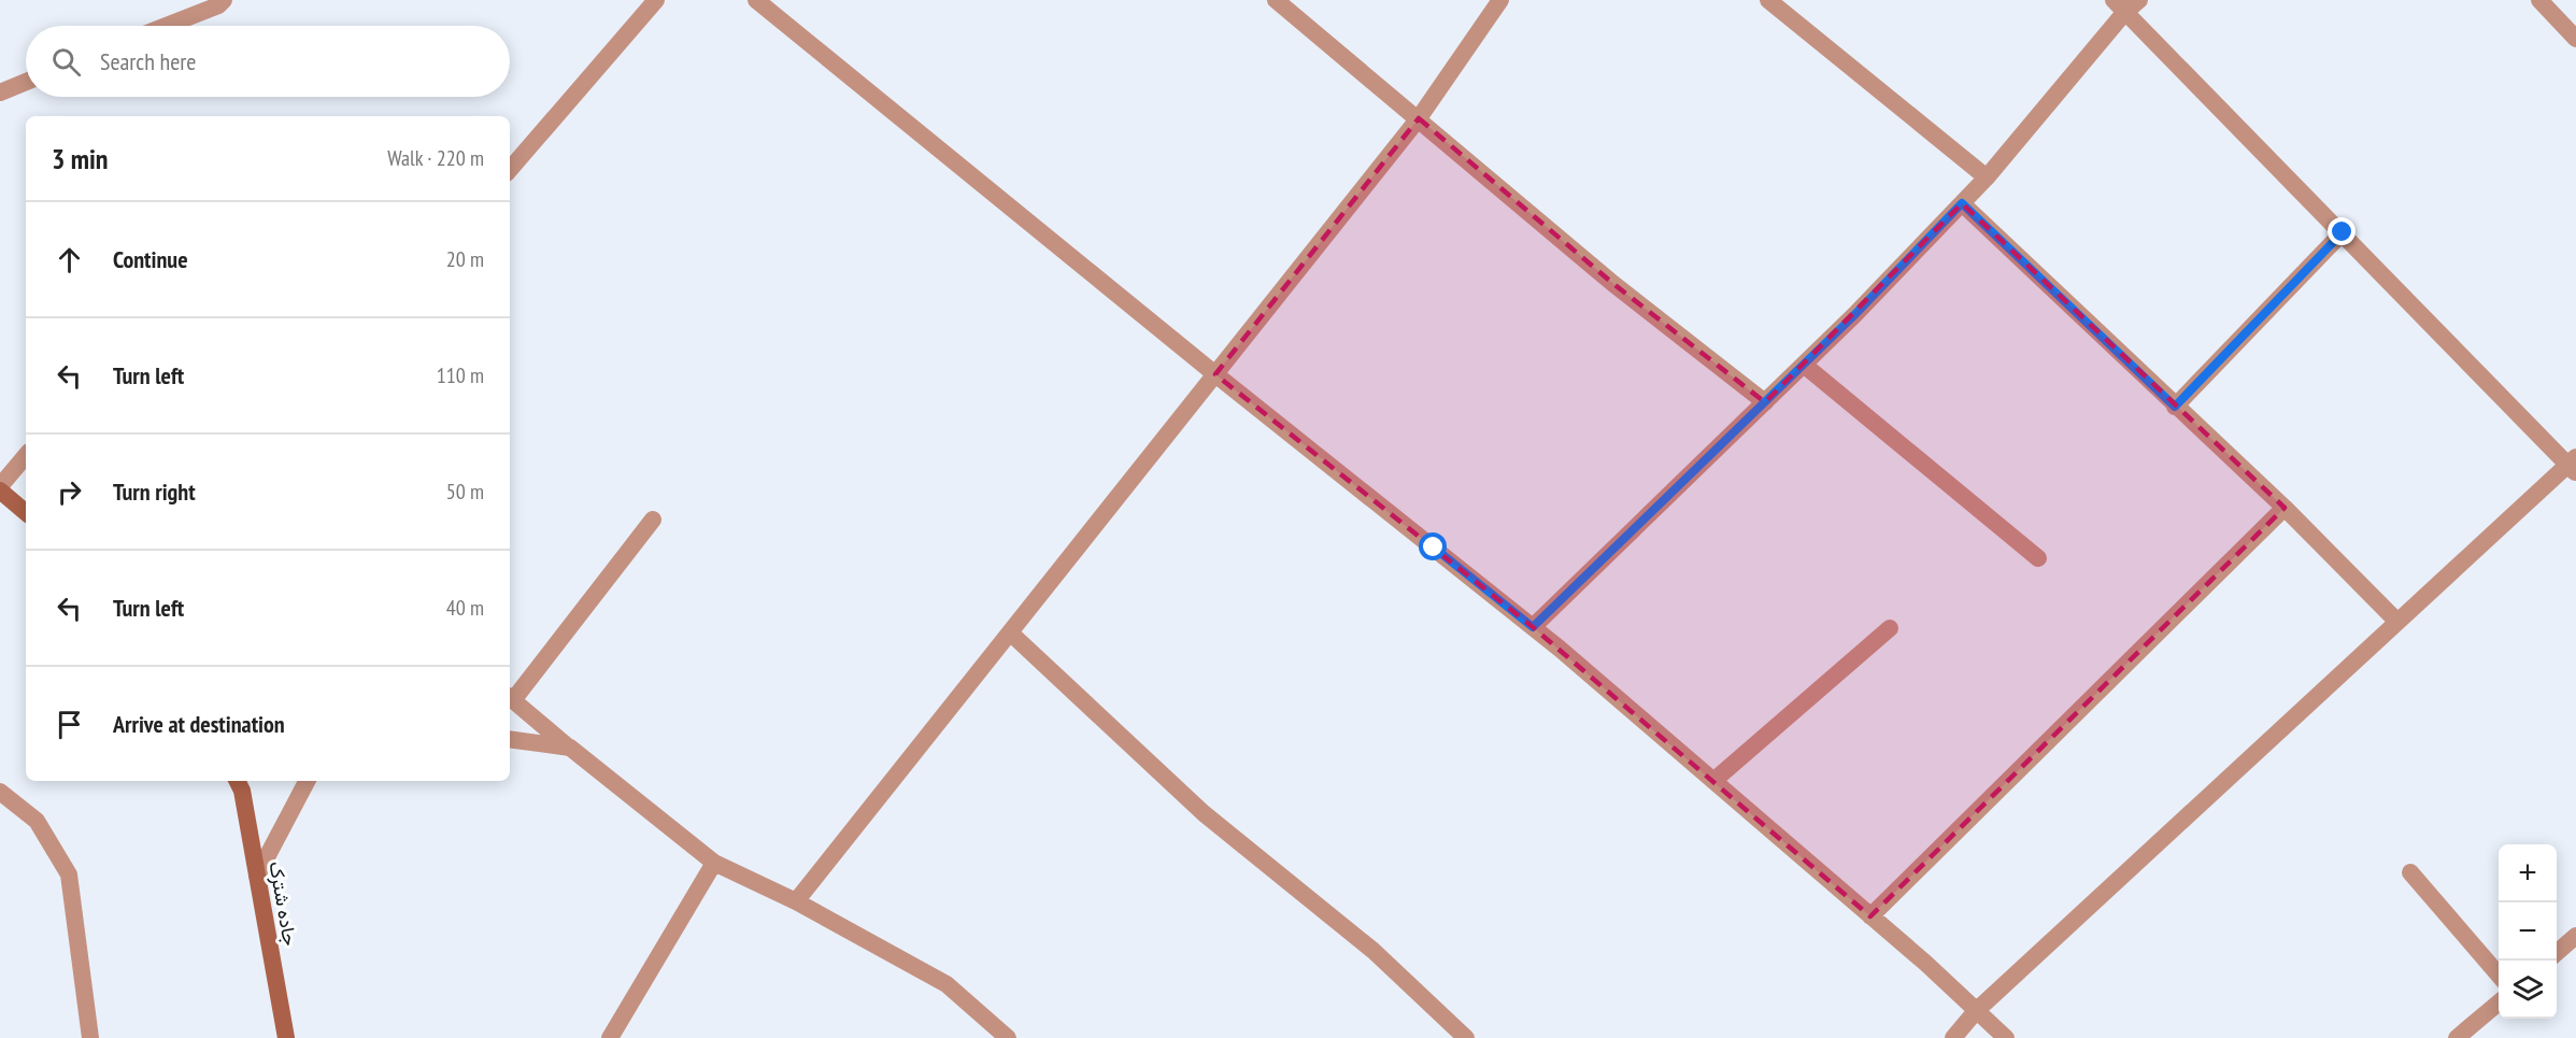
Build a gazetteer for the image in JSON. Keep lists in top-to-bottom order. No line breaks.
{"streets":{"main road":["جاده شترک"]},"page":{"search":"Search here","heading":["3 min","Walk · 220 m"],"list":[["Continue","20 m"],["Turn left","110 m"],["Turn right","50 m"],["Turn left","40 m"],"Arrive at destination"],"map_buttons":["+","−"]}}
